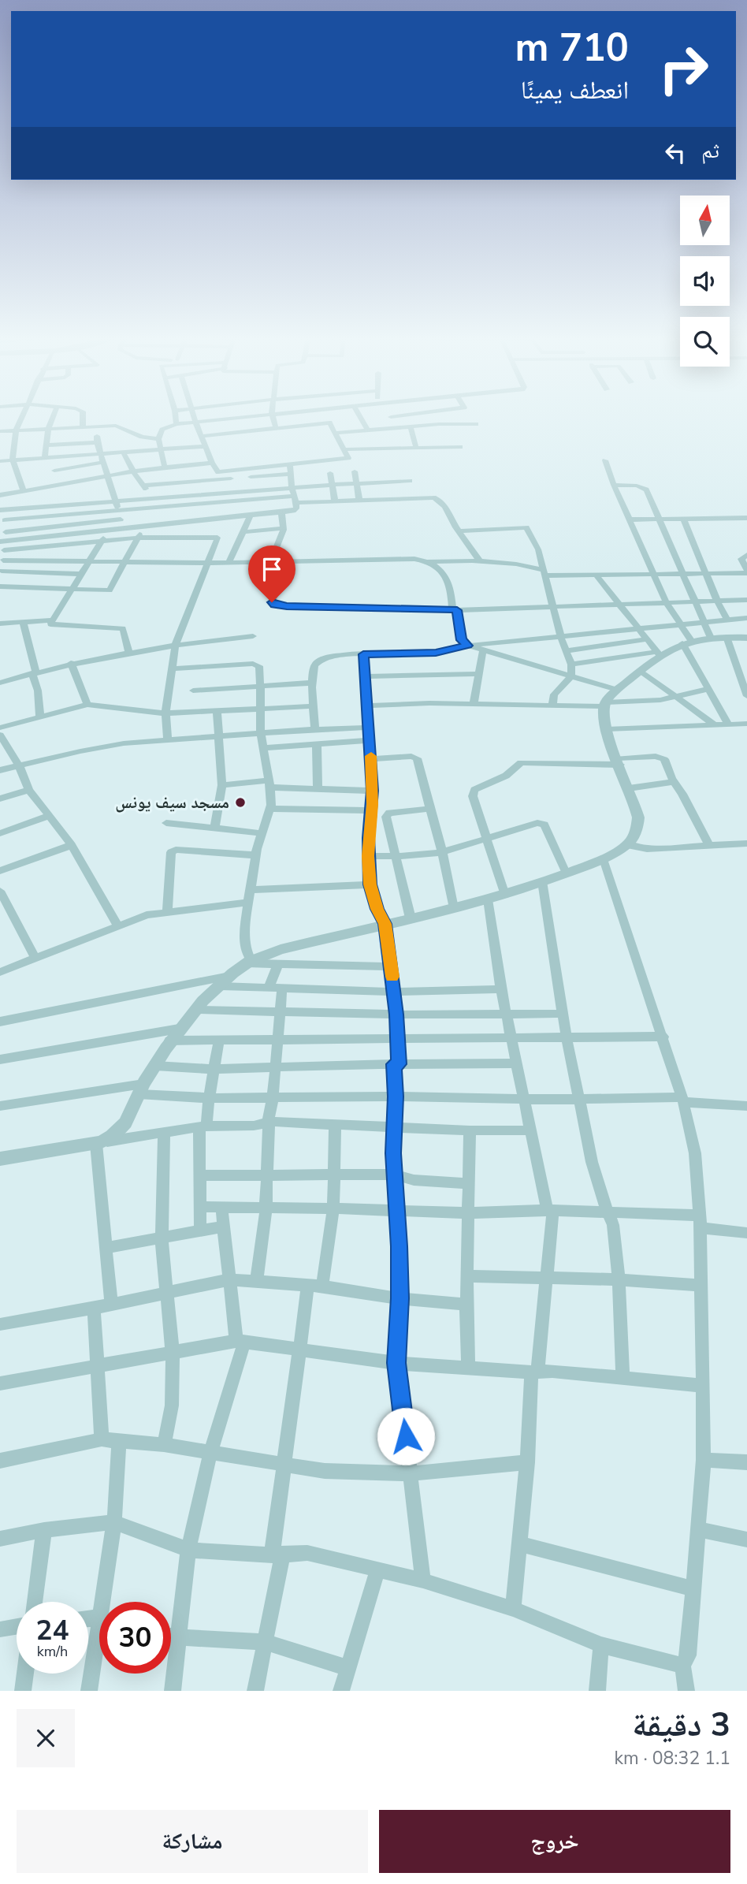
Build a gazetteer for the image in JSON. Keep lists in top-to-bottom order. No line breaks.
{"places":["مسجد سيف يونس"],"north":"top","page":{"turn":["710 m","انعطف يمينًا"],"then":"ثم","speed":"24 km/h","limit":"30","heading":["3 دقيقة","1.1 km · 08:32"],"buttons":["خروج","مشاركة"]}}
